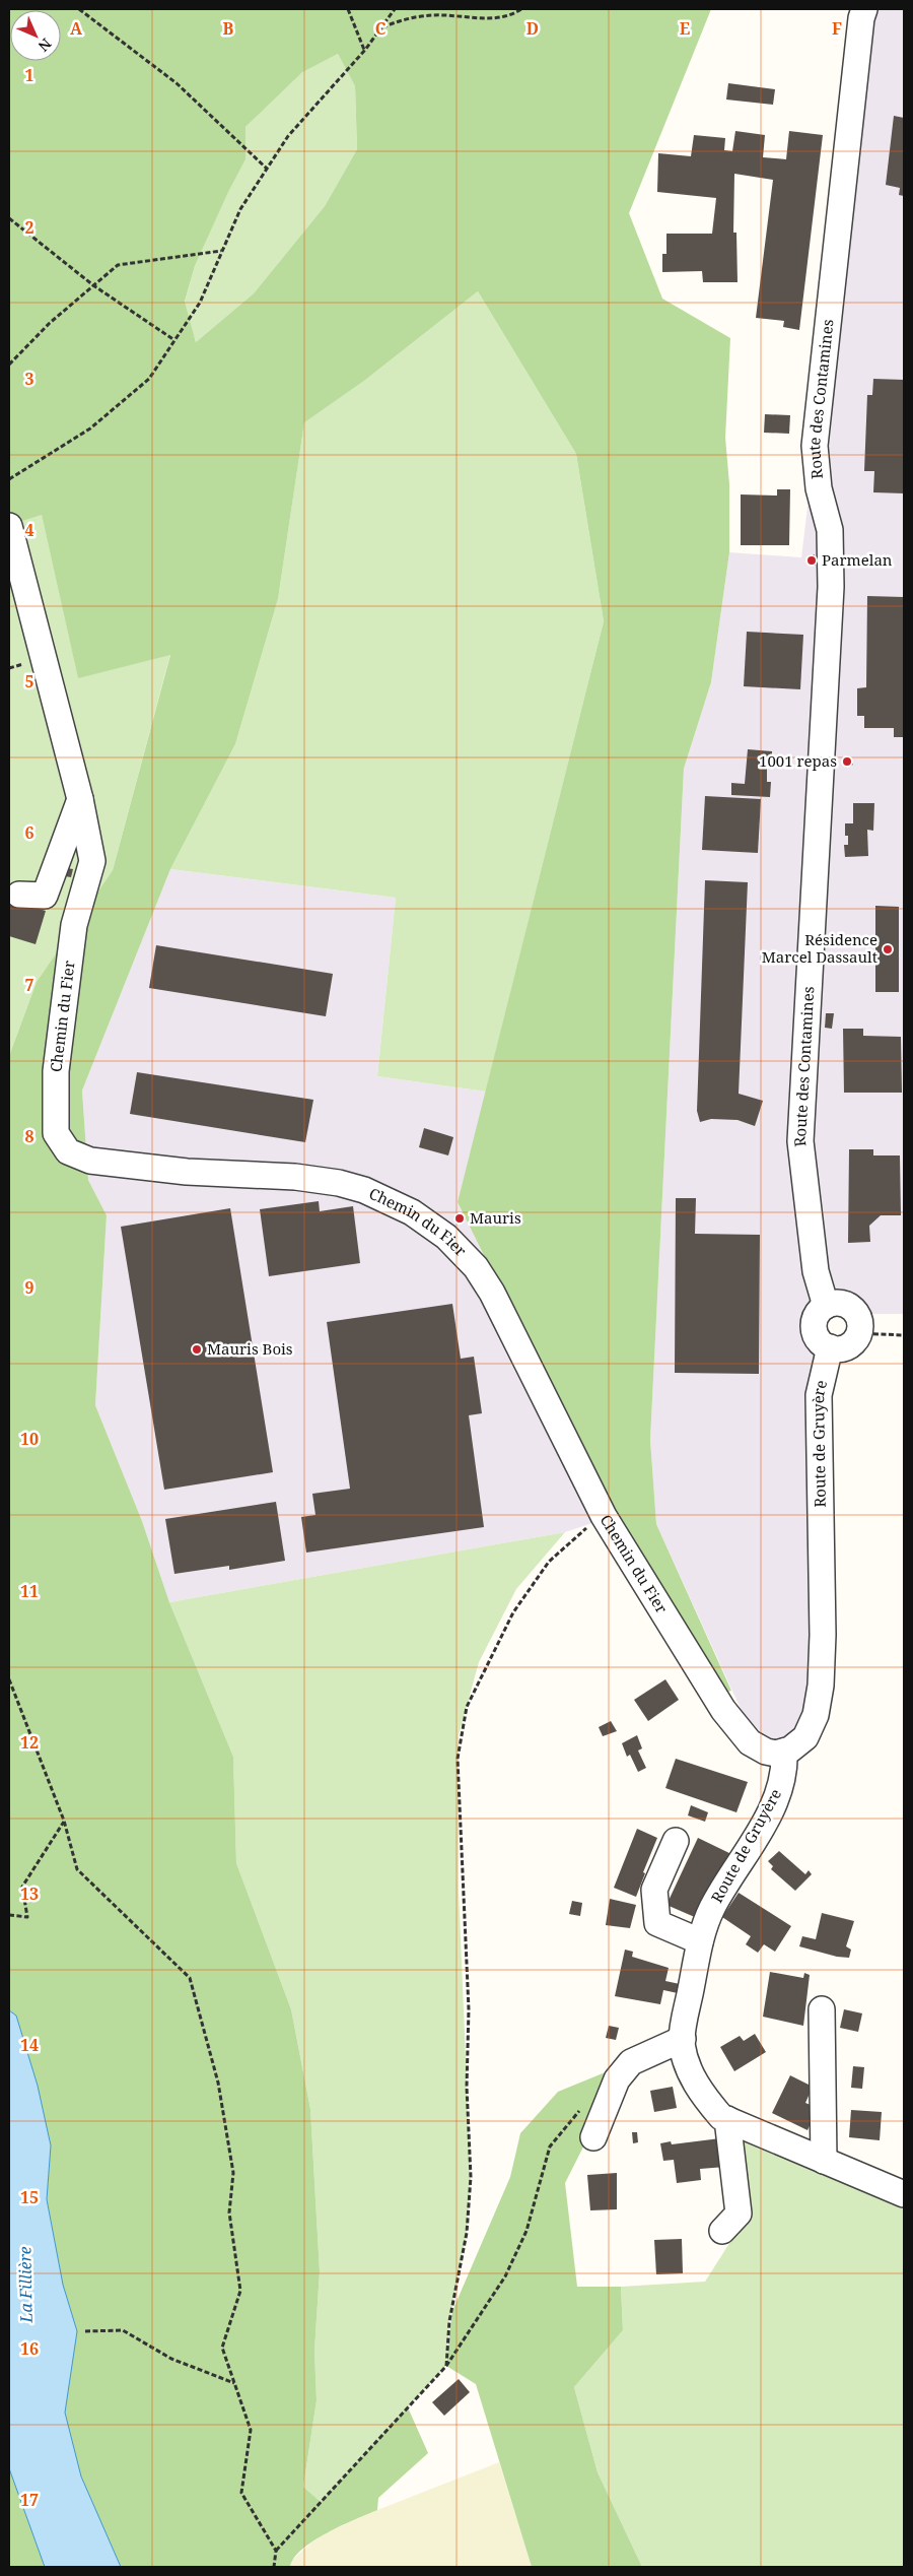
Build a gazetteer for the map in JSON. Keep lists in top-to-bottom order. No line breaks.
{"streets":{"street":["Route des Contamines","Chemin du Fier","Route de Gruyère"]},"crossings":[["Route des Contamines","Route de Gruyère"],["Chemin du Fier","Route de Gruyère"]],"water":["La Fillière"],"places":["Parmelan","1001 repas","Résidence Marcel Dassault","Mauris","Mauris Bois"],"north":"bottom right","grid":{"columns":["A","B","C","D","E","F"],"rows":["1","2","3","4","5","6","7","8","9","10","11","12","13","14","15","16","17"]}}
